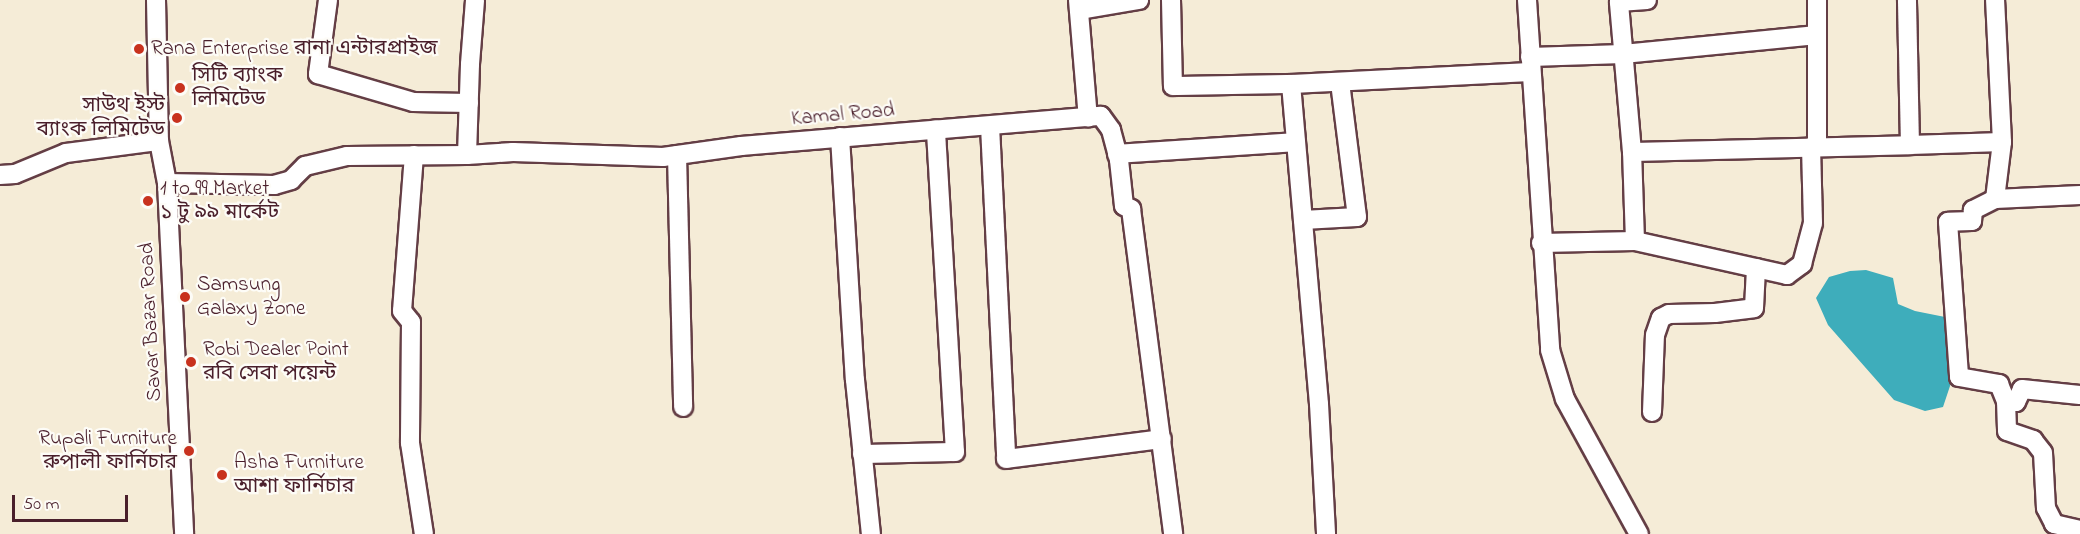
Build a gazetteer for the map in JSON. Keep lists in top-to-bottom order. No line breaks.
{"streets":{"street":["Kamal Road","Savar Bazar Road"]},"crossings":[["Kamal Road","Savar Bazar Road"]],"places":["Rana Enterprise রানা এন্টারপ্রাইজ","সিটি ব্যাংক লিমিটেড","সাউথ ইস্ট ব্যাংক লিমিটেড","1 to 99 Market ১ টু ৯৯ মার্কেট","Samsung Galaxy Zone","Robi Dealer Point রবি সেবা পয়েন্ট","Rupali Furniture রুপালী ফার্নিচার","Asha Furniture আশা ফার্নিচার"],"scale_bar":"50 m"}
